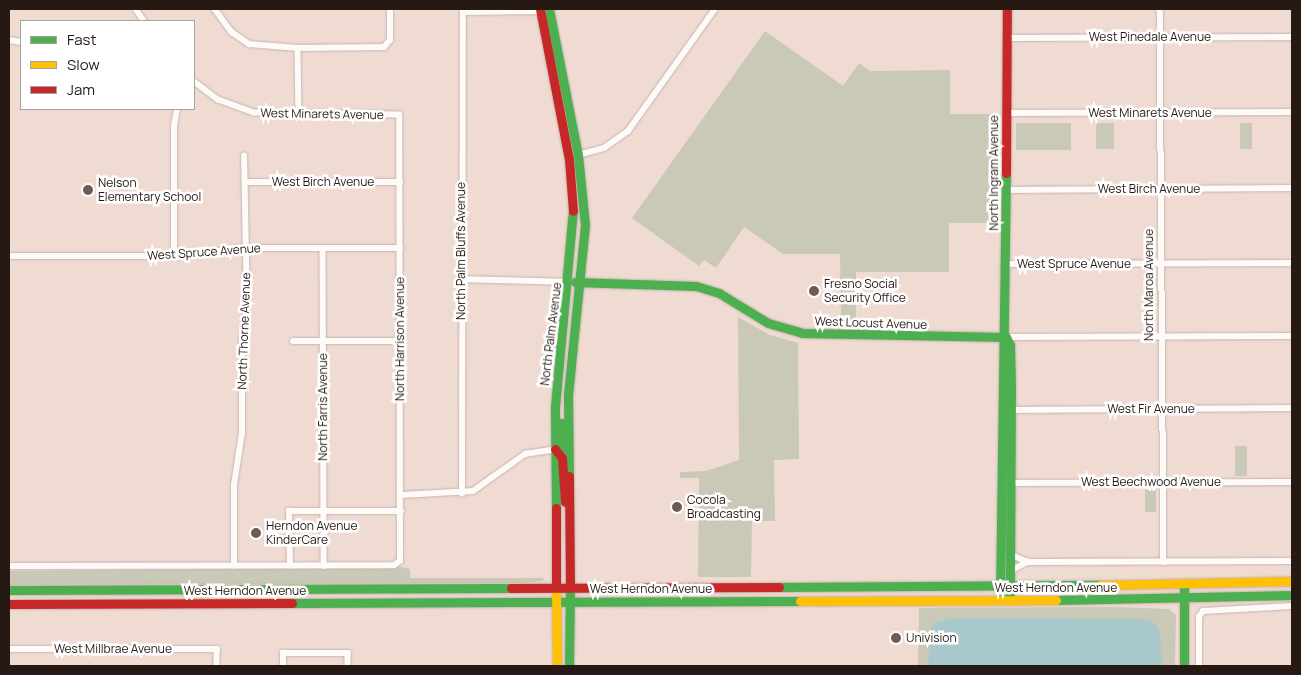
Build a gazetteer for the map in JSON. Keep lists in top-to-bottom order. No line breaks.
{"streets":{"main road":["North Ingram Avenue","West Locust Avenue","North Palm Avenue","West Herndon Avenue"],"street":["West Pinedale Avenue","West Minarets Avenue","West Birch Avenue","North Palm Bluffs Avenue","West Spruce Avenue","North Maroa Avenue","North Thorne Avenue","North Harrison Avenue","North Farris Avenue","West Fir Avenue","West Beechwood Avenue","West Millbrae Avenue"]},"crossings":[["West Pinedale Avenue","North Ingram Avenue"],["West Pinedale Avenue","North Maroa Avenue"],["West Minarets Avenue","North Ingram Avenue"],["West Minarets Avenue","North Maroa Avenue"],["West Minarets Avenue","North Harrison Avenue"],["North Ingram Avenue","West Birch Avenue"],["North Ingram Avenue","West Spruce Avenue"],["North Ingram Avenue","West Locust Avenue"],["North Ingram Avenue","West Fir Avenue"],["North Ingram Avenue","West Beechwood Avenue"],["North Ingram Avenue","West Herndon Avenue"],["West Birch Avenue","North Maroa Avenue"],["West Birch Avenue","North Thorne Avenue"],["West Birch Avenue","North Harrison Avenue"],["North Palm Bluffs Avenue","West Locust Avenue"],["West Spruce Avenue","North Maroa Avenue"],["West Spruce Avenue","North Thorne Avenue"],["West Spruce Avenue","North Harrison Avenue"],["West Spruce Avenue","North Farris Avenue"],["North Maroa Avenue","West Locust Avenue"],["North Maroa Avenue","West Fir Avenue"],["North Maroa Avenue","West Beechwood Avenue"],["North Maroa Avenue","West Herndon Avenue"],["West Locust Avenue","North Palm Avenue"],["North Thorne Avenue","West Herndon Avenue"],["North Palm Avenue","West Herndon Avenue"],["North Harrison Avenue","West Herndon Avenue"],["North Farris Avenue","West Herndon Avenue"]],"places":["Nelson Elementary School","Fresno Social Security Office","Cocola Broadcasting","Herndon Avenue KinderCare","Univision"],"legend":["Fast","Slow","Jam"]}
